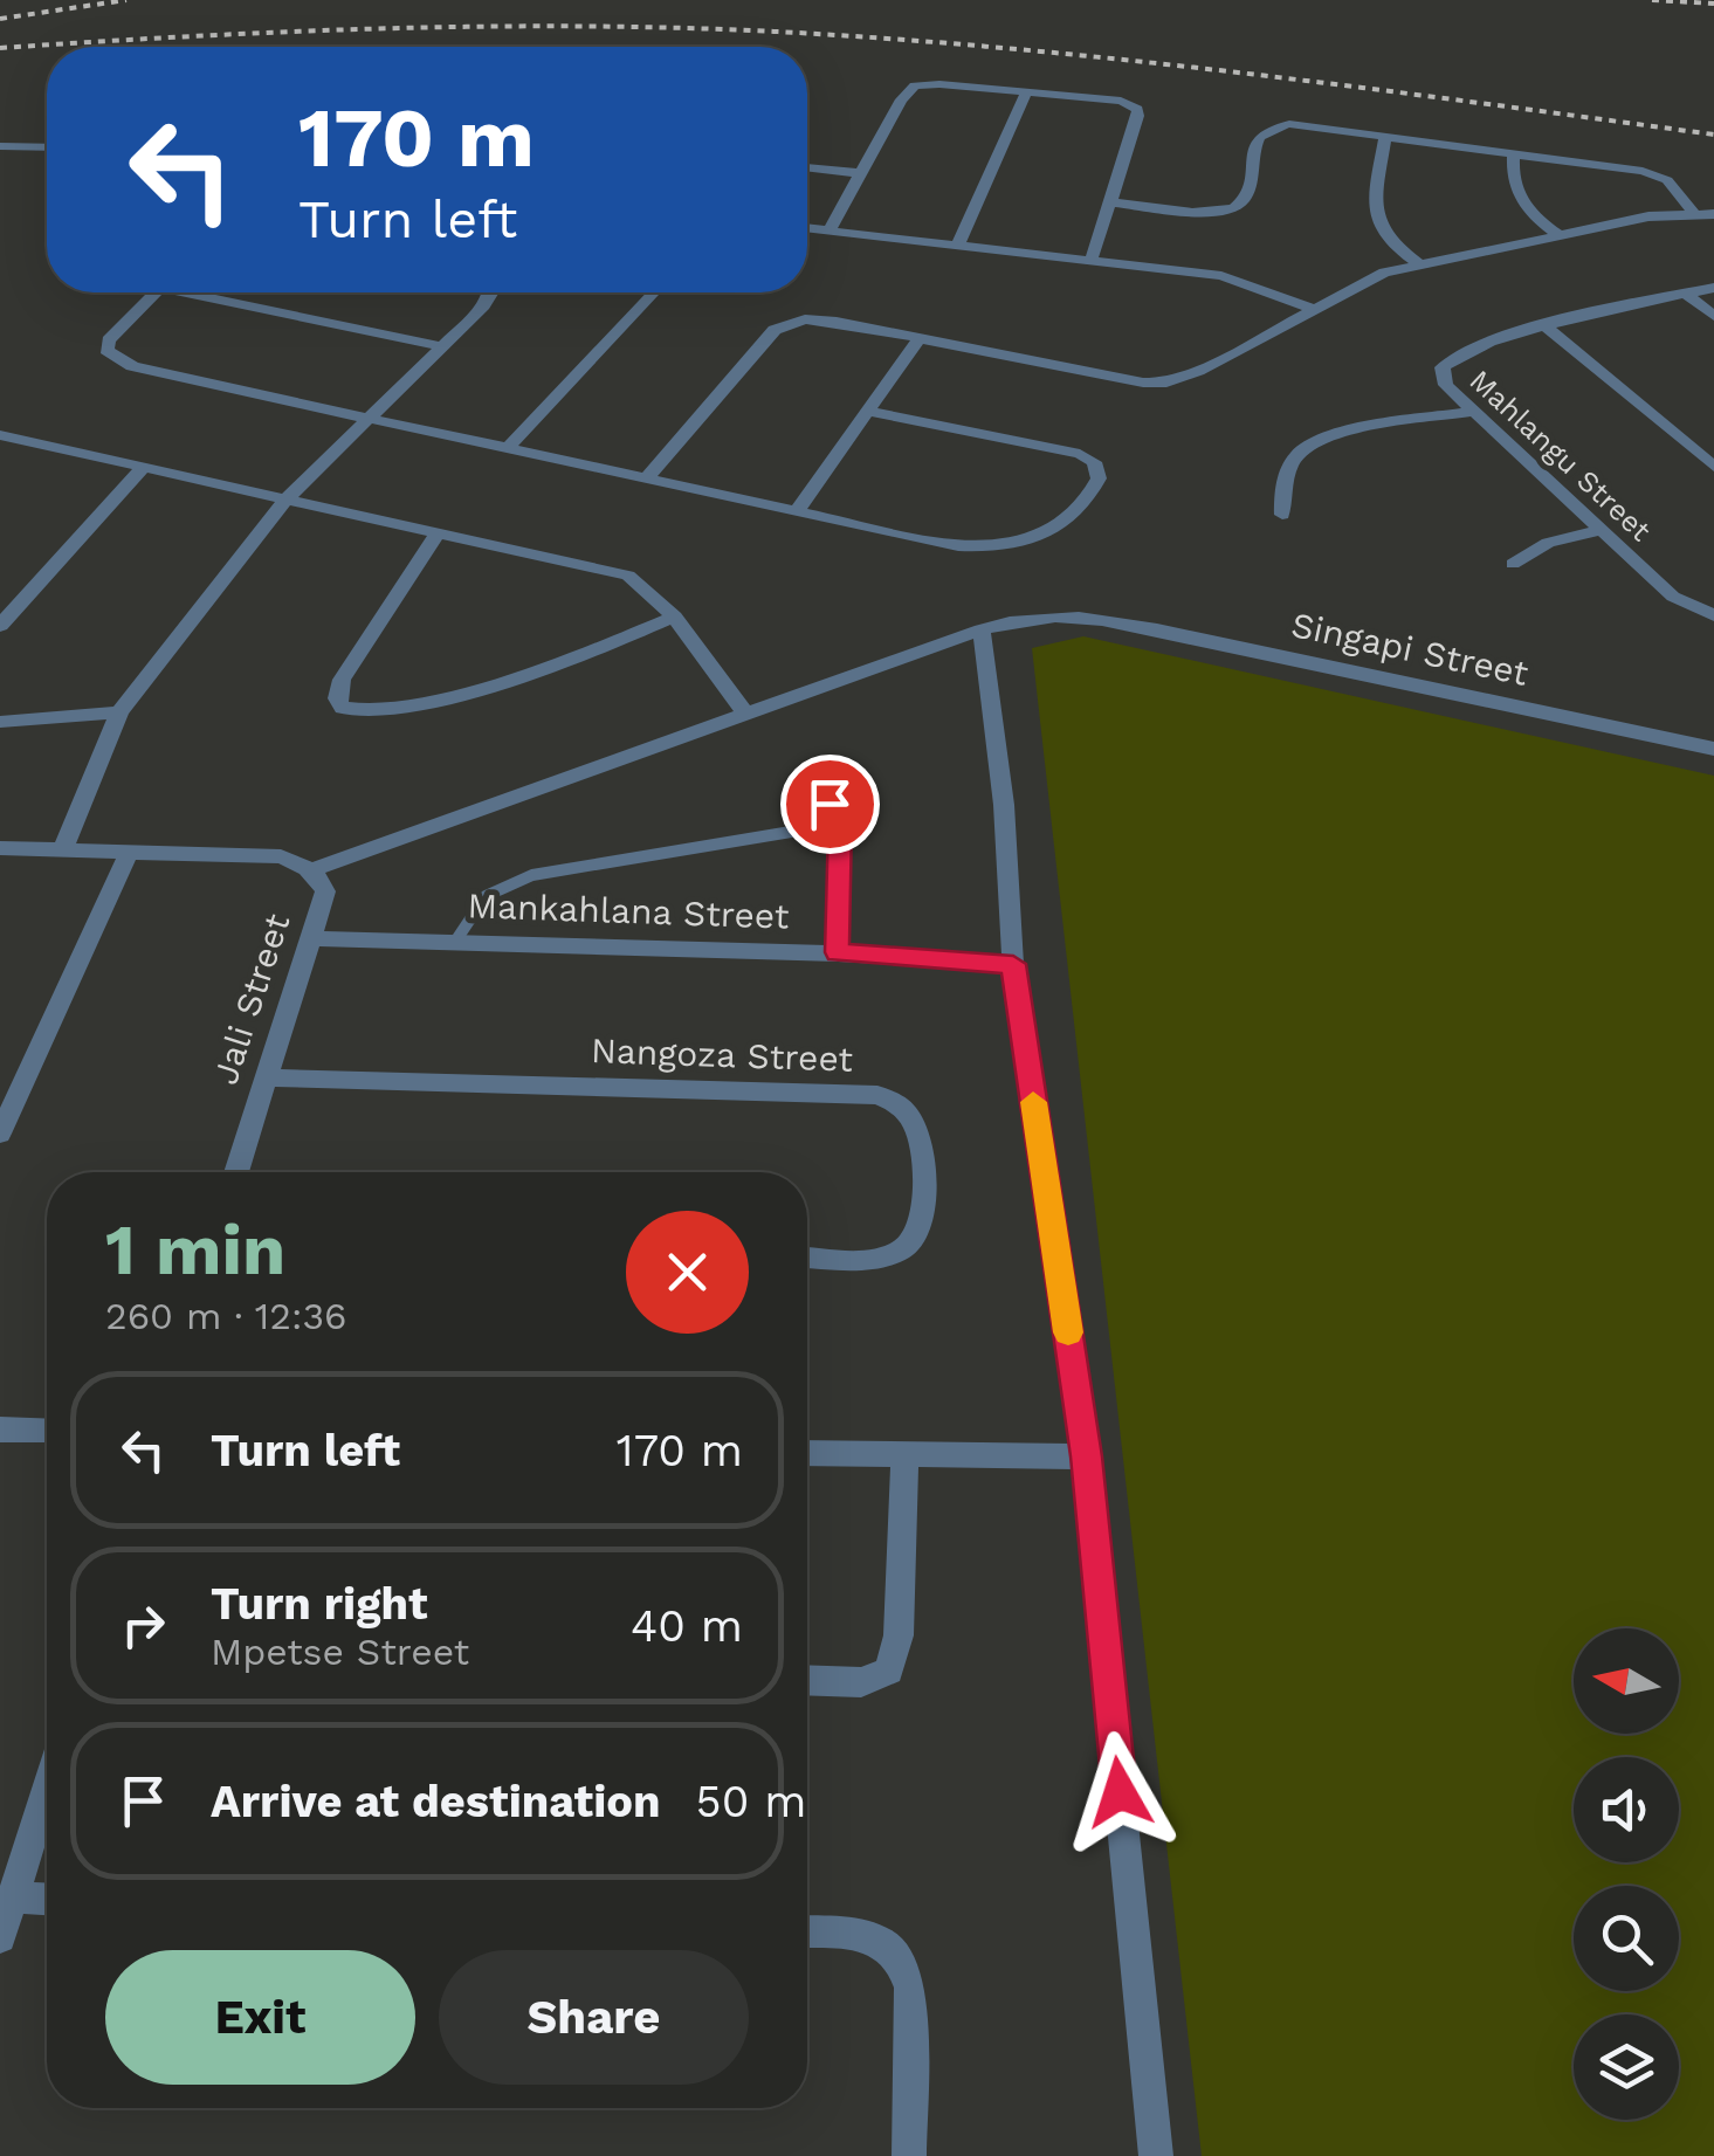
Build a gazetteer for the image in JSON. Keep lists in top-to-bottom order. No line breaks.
{"streets":{"street":["Mahlangu Street","Singapi Street","Mankahlana Street","Jali Street","Nangoza Street"]},"crossings":[["Singapi Street","Jali Street"],["Mankahlana Street","Jali Street"],["Jali Street","Nangoza Street"]],"north":"left","page":{"turn":["170 m","Turn left"],"heading":["1 min","260 m · 12:36"],"list":[{"name":"Turn left","value":"170 m"},{"name":"Turn right","note":"Mpetse Street","value":"40 m"},{"name":"Arrive at destination","value":"50 m"}],"buttons":["Exit","Share"]}}
